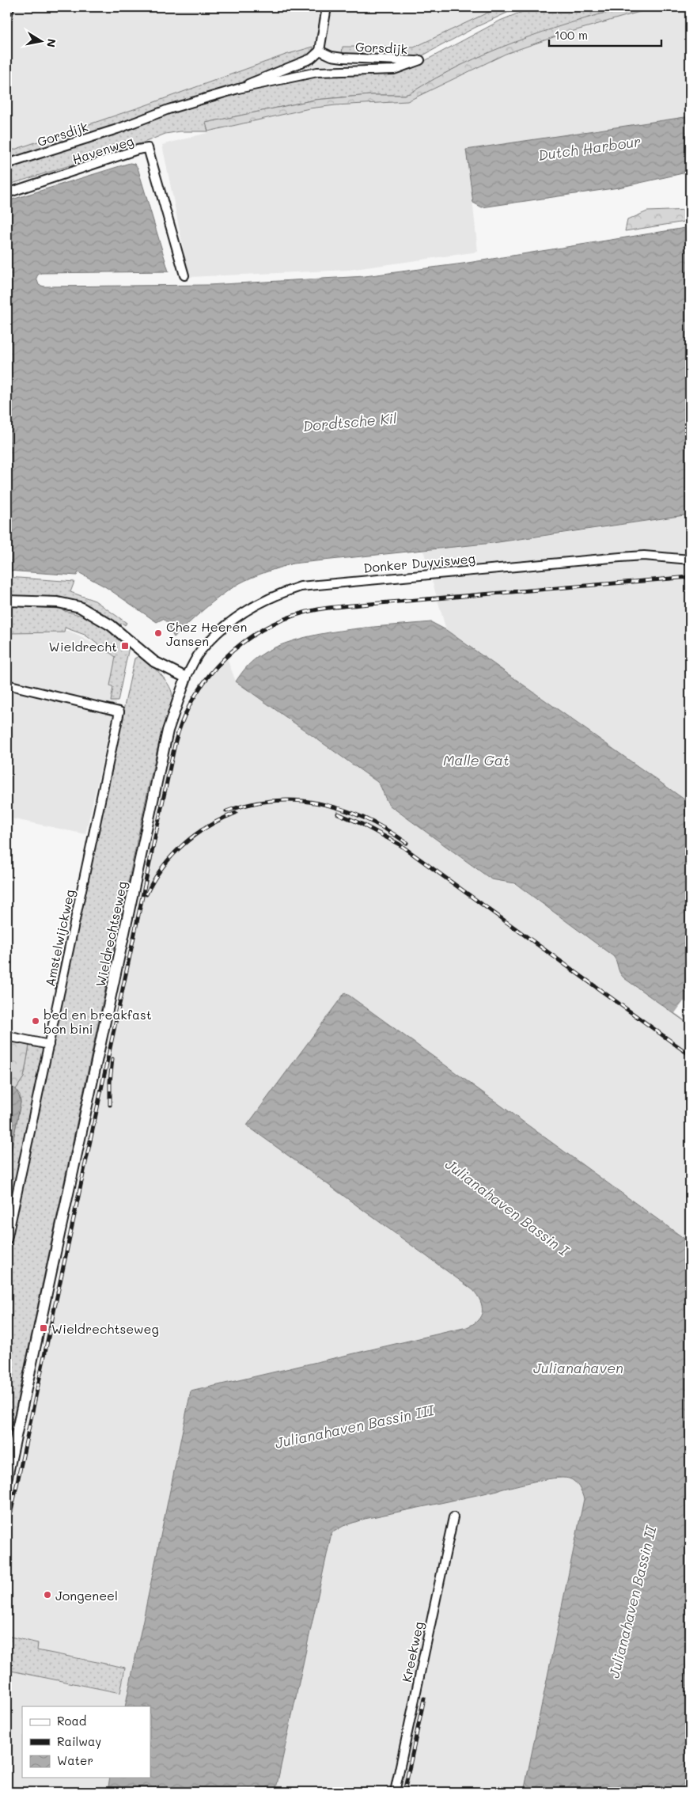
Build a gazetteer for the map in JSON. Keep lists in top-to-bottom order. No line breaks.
{"streets":{"street":["Gorsdijk","Havenweg","Donker Duyvisweg","Wieldrechtseweg","Amstelwijckweg","Kreekweg"]},"crossings":[["Donker Duyvisweg","Wieldrechtseweg"]],"water":["Dutch Harbour","Dordtsche Kil","Malle Gat","Julianahaven Bassin I","Julianahaven","Julianahaven Bassin III","Julianahaven Bassin II"],"places":{"other":["Chez Heeren Jansen","bed en breakfast bon bini","Jongeneel"],"transit":["Wieldrecht","Wieldrechtseweg"]},"legend":["Road","Railway","Water"],"scale_bar":"100 m","north":"right"}
